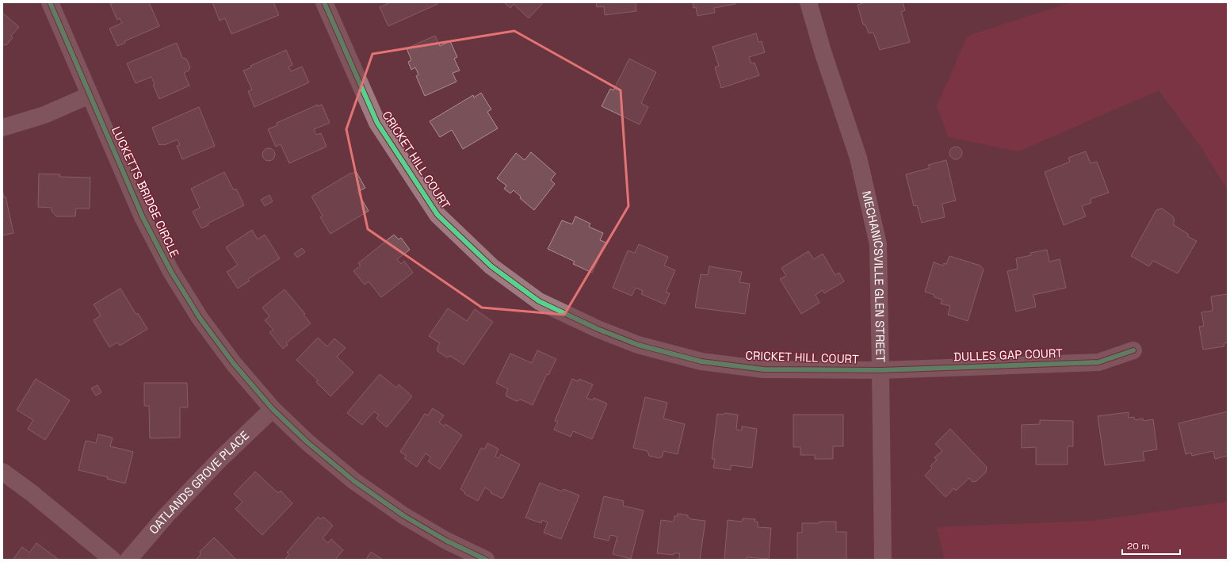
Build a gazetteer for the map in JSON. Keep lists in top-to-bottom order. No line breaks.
{"streets":{"street":["CRICKET HILL COURT","LUCKETTS BRIDGE CIRCLE","MECHANICSVILLE GLEN STREET","DULLES GAP COURT","OATLANDS GROVE PLACE"]},"crossings":[["CRICKET HILL COURT","MECHANICSVILLE GLEN STREET"],["CRICKET HILL COURT","DULLES GAP COURT"],["LUCKETTS BRIDGE CIRCLE","OATLANDS GROVE PLACE"],["MECHANICSVILLE GLEN STREET","DULLES GAP COURT"]],"scale_bar":"20 m"}
